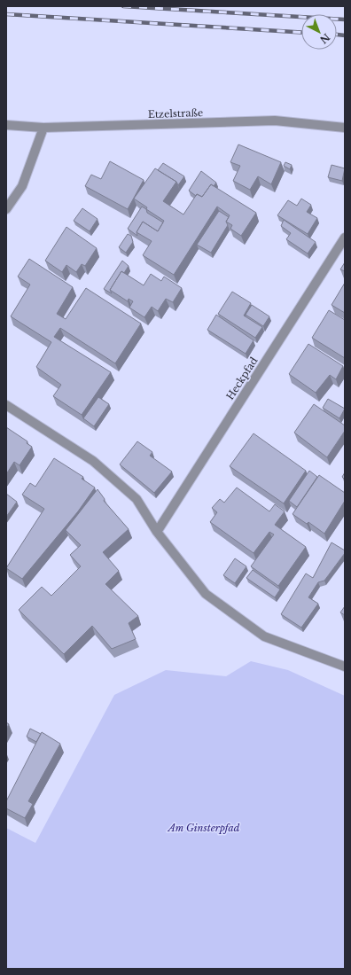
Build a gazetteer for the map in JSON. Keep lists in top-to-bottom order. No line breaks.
{"streets":{"street":["Etzelstraße","Heckpfad"]},"parks":["Am Ginsterpfad"],"north":"bottom right"}
